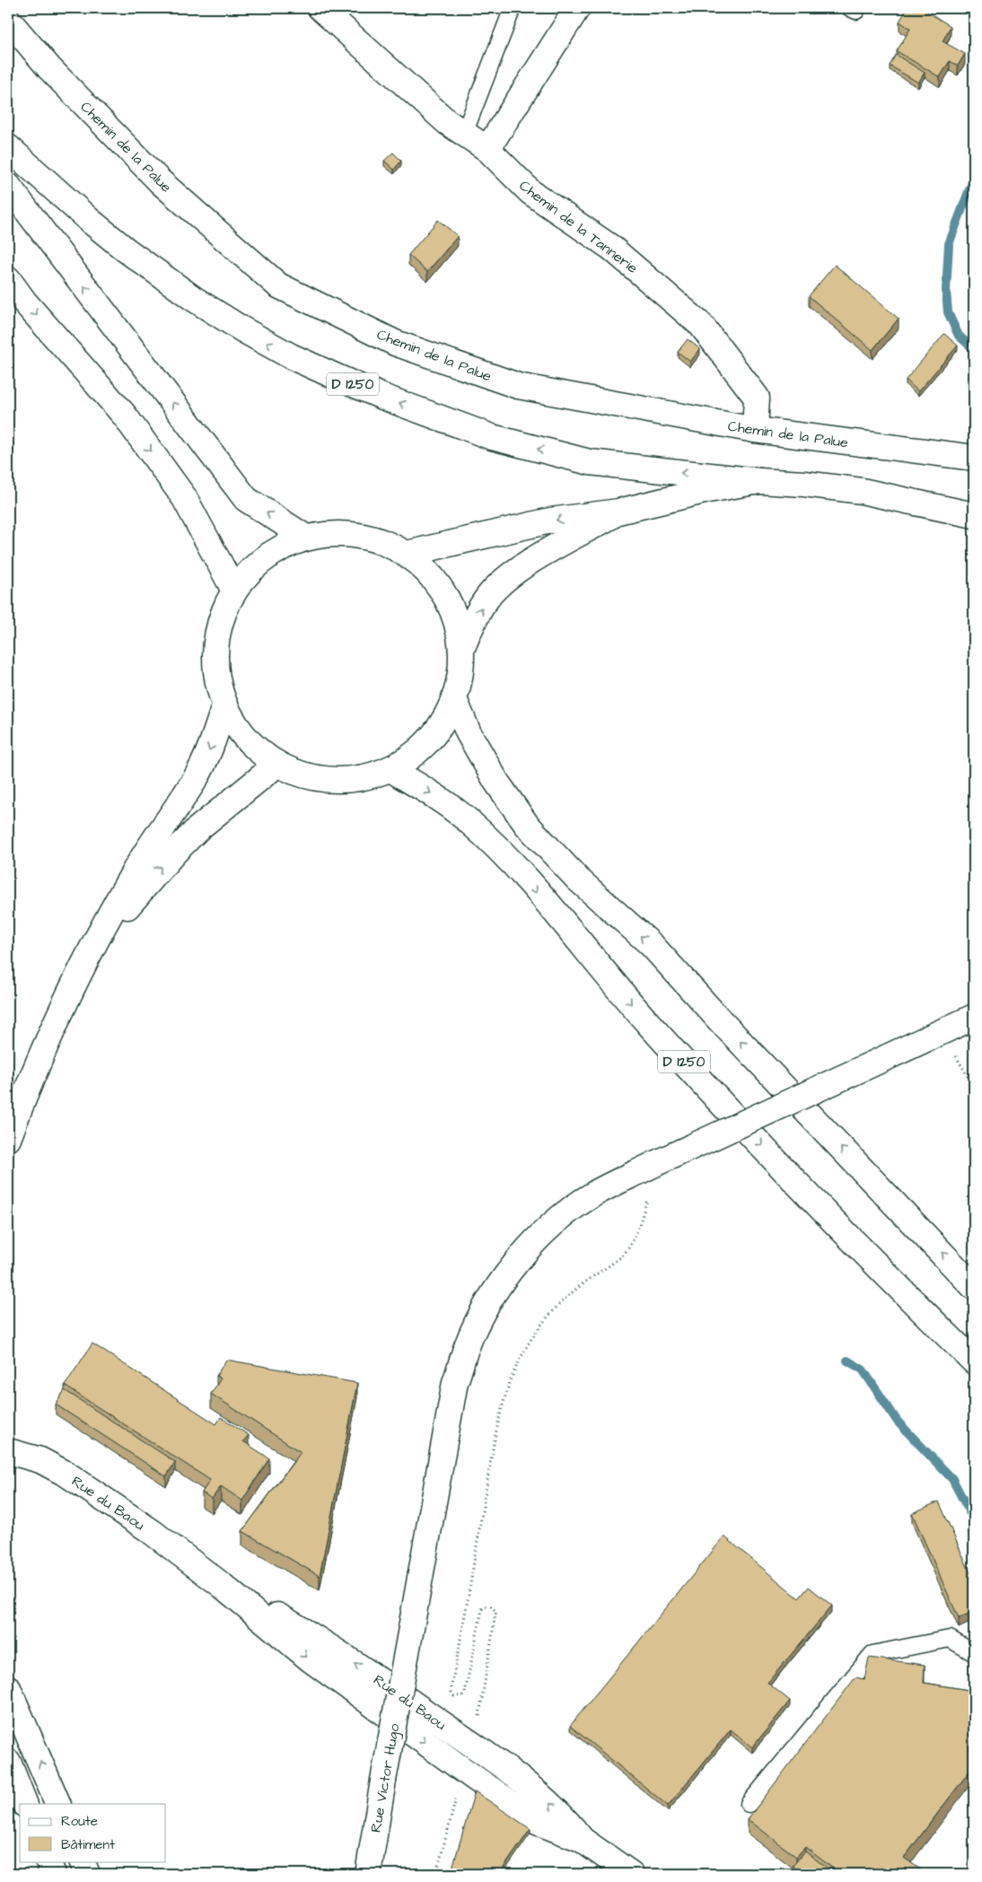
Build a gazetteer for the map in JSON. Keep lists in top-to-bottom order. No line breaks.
{"streets":{"street":["Chemin de la Palue","Chemin de la Tannerie","D 1250","Rue du Baou","Rue Victor Hugo"]},"crossings":[["Chemin de la Palue","Chemin de la Tannerie"]],"legend":["Route","Bâtiment"]}
